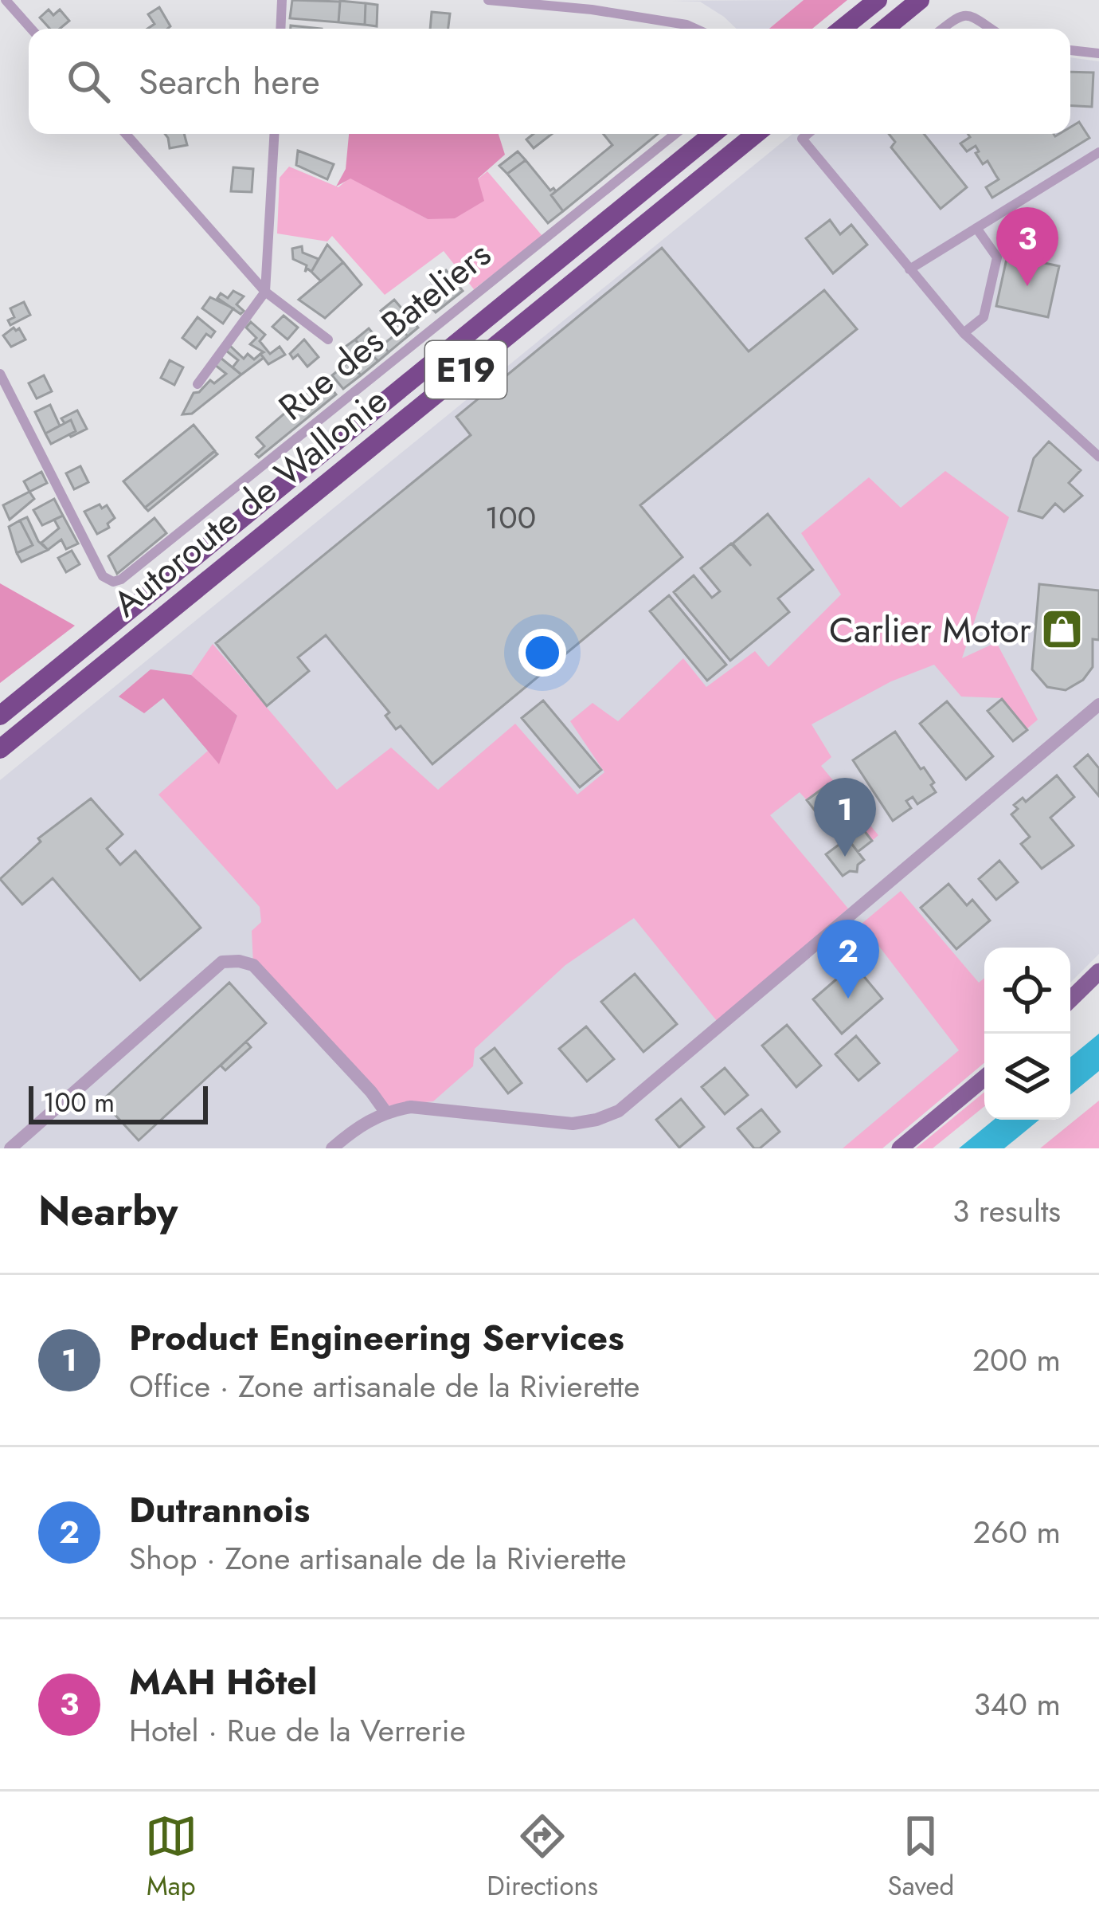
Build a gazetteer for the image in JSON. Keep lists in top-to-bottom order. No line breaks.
{"streets":{"highway":["E19","Autoroute de Wallonie"],"street":["Rue des Bateliers"]},"places":{"shop":["Carlier Motor"]},"house_numbers":["100"],"scale_bar":"100 m","page":{"search":"Search here","pins":["3","1","2"],"scale":"100 m","heading":["Nearby","3 results"],"list":[{"mark":"1","name":"Product Engineering Services","note":"Office · Zone artisanale de la Rivierette","value":"200 m"},{"mark":"2","name":"Dutrannois","note":"Shop · Zone artisanale de la Rivierette","value":"260 m"},{"mark":"3","name":"MAH Hôtel","note":"Hotel · Rue de la Verrerie","value":"340 m"}],"nav":["Map","Directions","Saved"]}}
